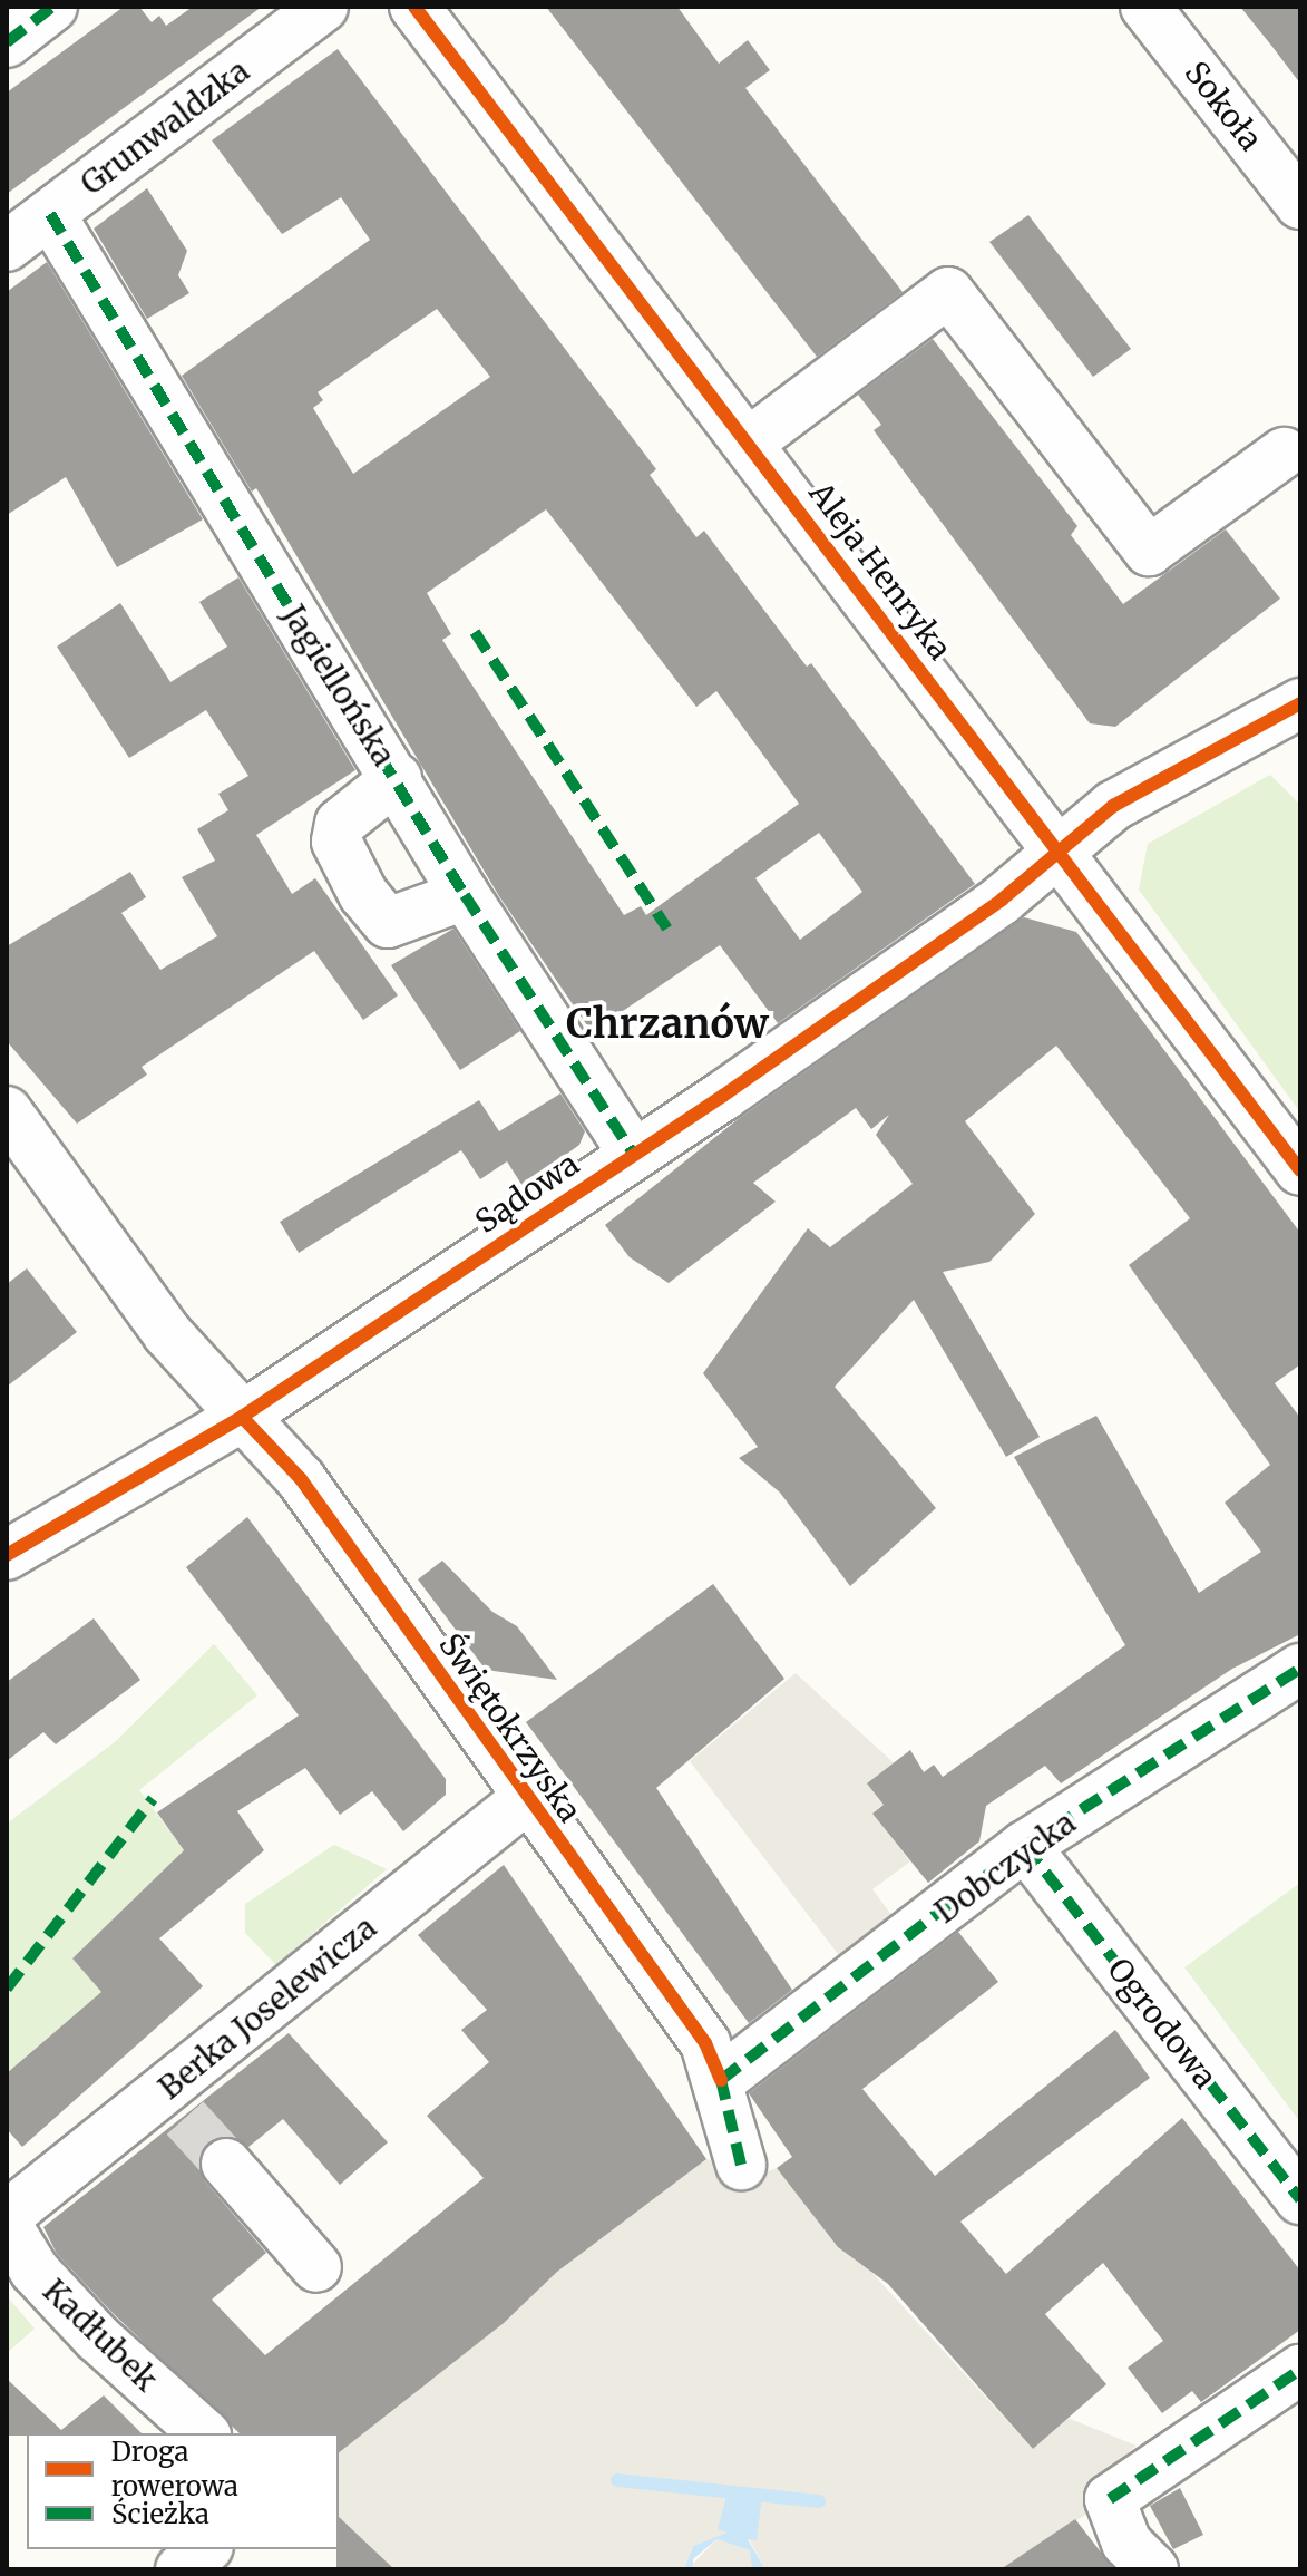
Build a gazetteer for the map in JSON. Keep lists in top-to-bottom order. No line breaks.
{"streets":{"street":["Sokoła","Grunwaldzka","Aleja Henryka","Jagiellońska","Sądowa","Świętokrzyska","Dobczycka","Berka Joselewicza","Ogrodowa","Kadłubek"]},"crossings":[["Grunwaldzka","Jagiellońska"],["Aleja Henryka","Sądowa"],["Jagiellońska","Sądowa"],["Sądowa","Świętokrzyska"],["Świętokrzyska","Dobczycka"],["Świętokrzyska","Berka Joselewicza"],["Dobczycka","Ogrodowa"]],"districts":["Chrzanów"],"legend":["Droga rowerowa","Ścieżka"]}
